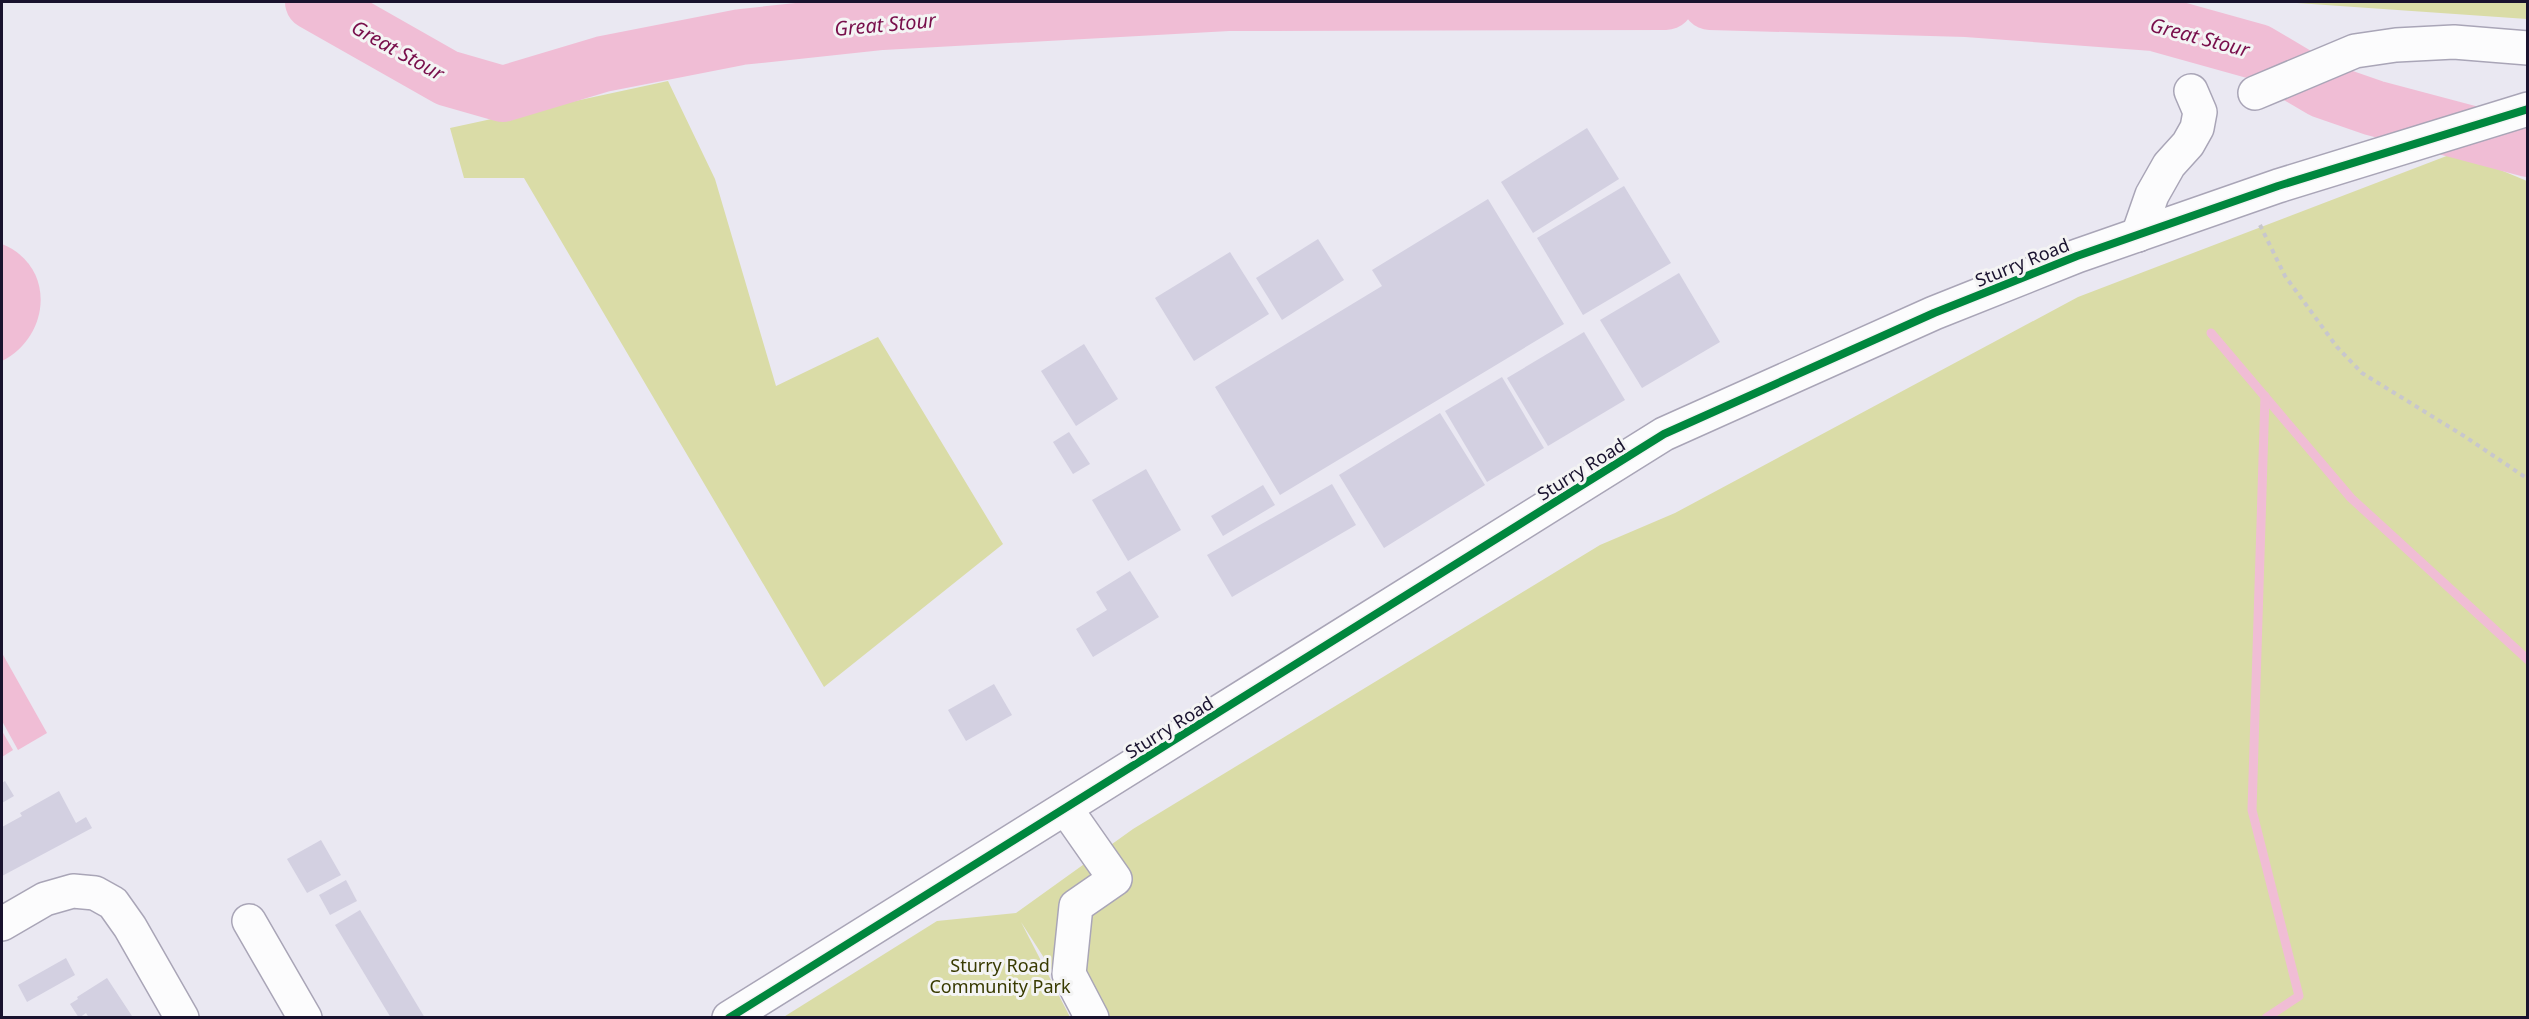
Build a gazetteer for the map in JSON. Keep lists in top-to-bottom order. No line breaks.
{"streets":{"main road":["Sturry Road"]},"water":["Great Stour"],"parks":["Sturry Road Community Park"]}
